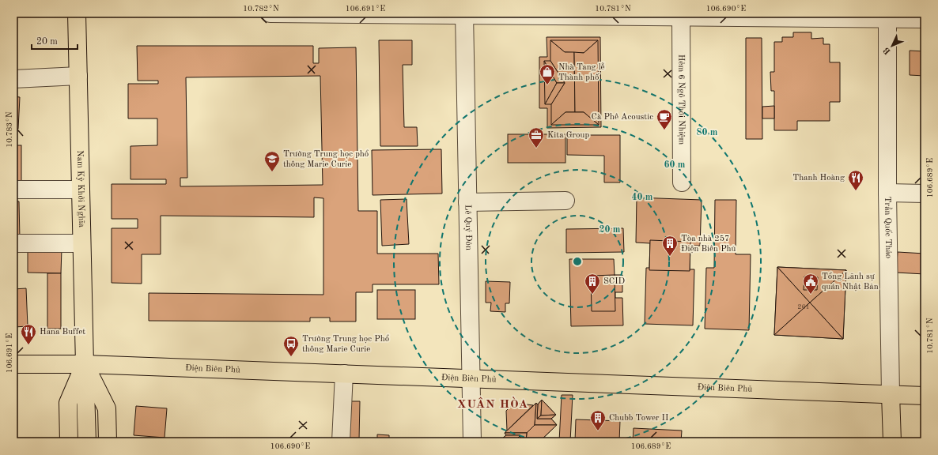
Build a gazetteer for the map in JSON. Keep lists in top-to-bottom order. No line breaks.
{"streets":{"main road":["Nam Kỳ Khởi Nghĩa","Trần Quốc Thảo","Điện Biên Phủ"],"street":["Hẻm 6 Ngô Thời Nhiệm","Lê Quý Đôn"]},"crossings":[["Nam Kỳ Khởi Nghĩa","Điện Biên Phủ"],["Lê Quý Đôn","Điện Biên Phủ"],["Trần Quốc Thảo","Điện Biên Phủ"]],"districts":["XUÂN HÒA"],"places":{"shop":["Nhà Tang lễ Thành phố"],"cafe":["Cà Phê Acoustic"],"office":["Kita Group"],"school or university":["Trường Trung học phổ thông Marie Curie"],"restaurant":["Thanh Hoàng","Hana Buffet"],"building":["Tòa nhà 257 Điện Biên Phủ","SCID","Chubb Tower II"],"public building":["Tổng Lãnh sự quán Nhật Bản"],"bus stop":["Trường Trung học Phổ thông Marie Curie"]},"house_numbers":["261"],"scale_bar":"20 m","north":"bottom left","coordinates":["10.782°N","106.691°E","10.781°N","106.690°E","10.783°N","106.689°E"],"rings":["80 m","60 m","40 m","20 m"]}
